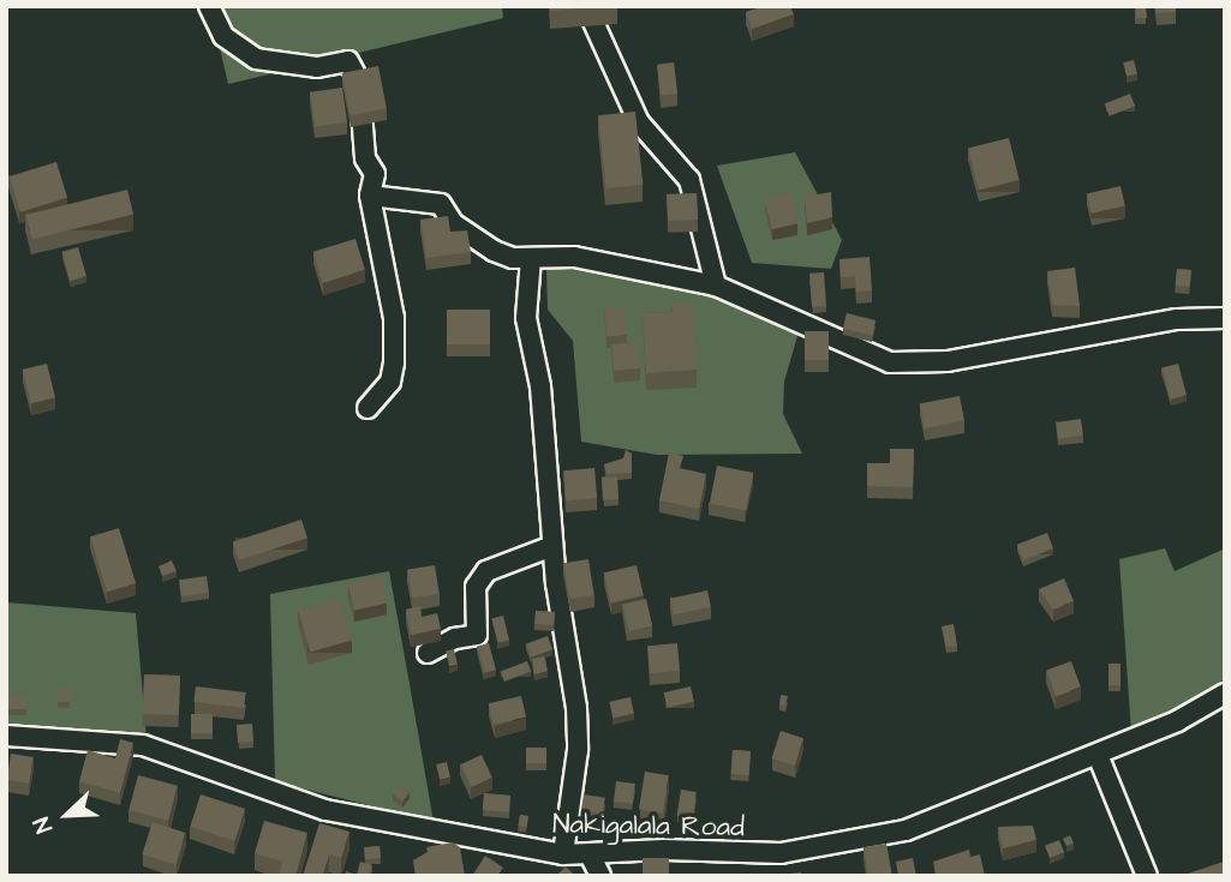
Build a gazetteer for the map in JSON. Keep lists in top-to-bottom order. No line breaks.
{"streets":{"street":["Nakigalala Road"]},"north":"bottom left"}
